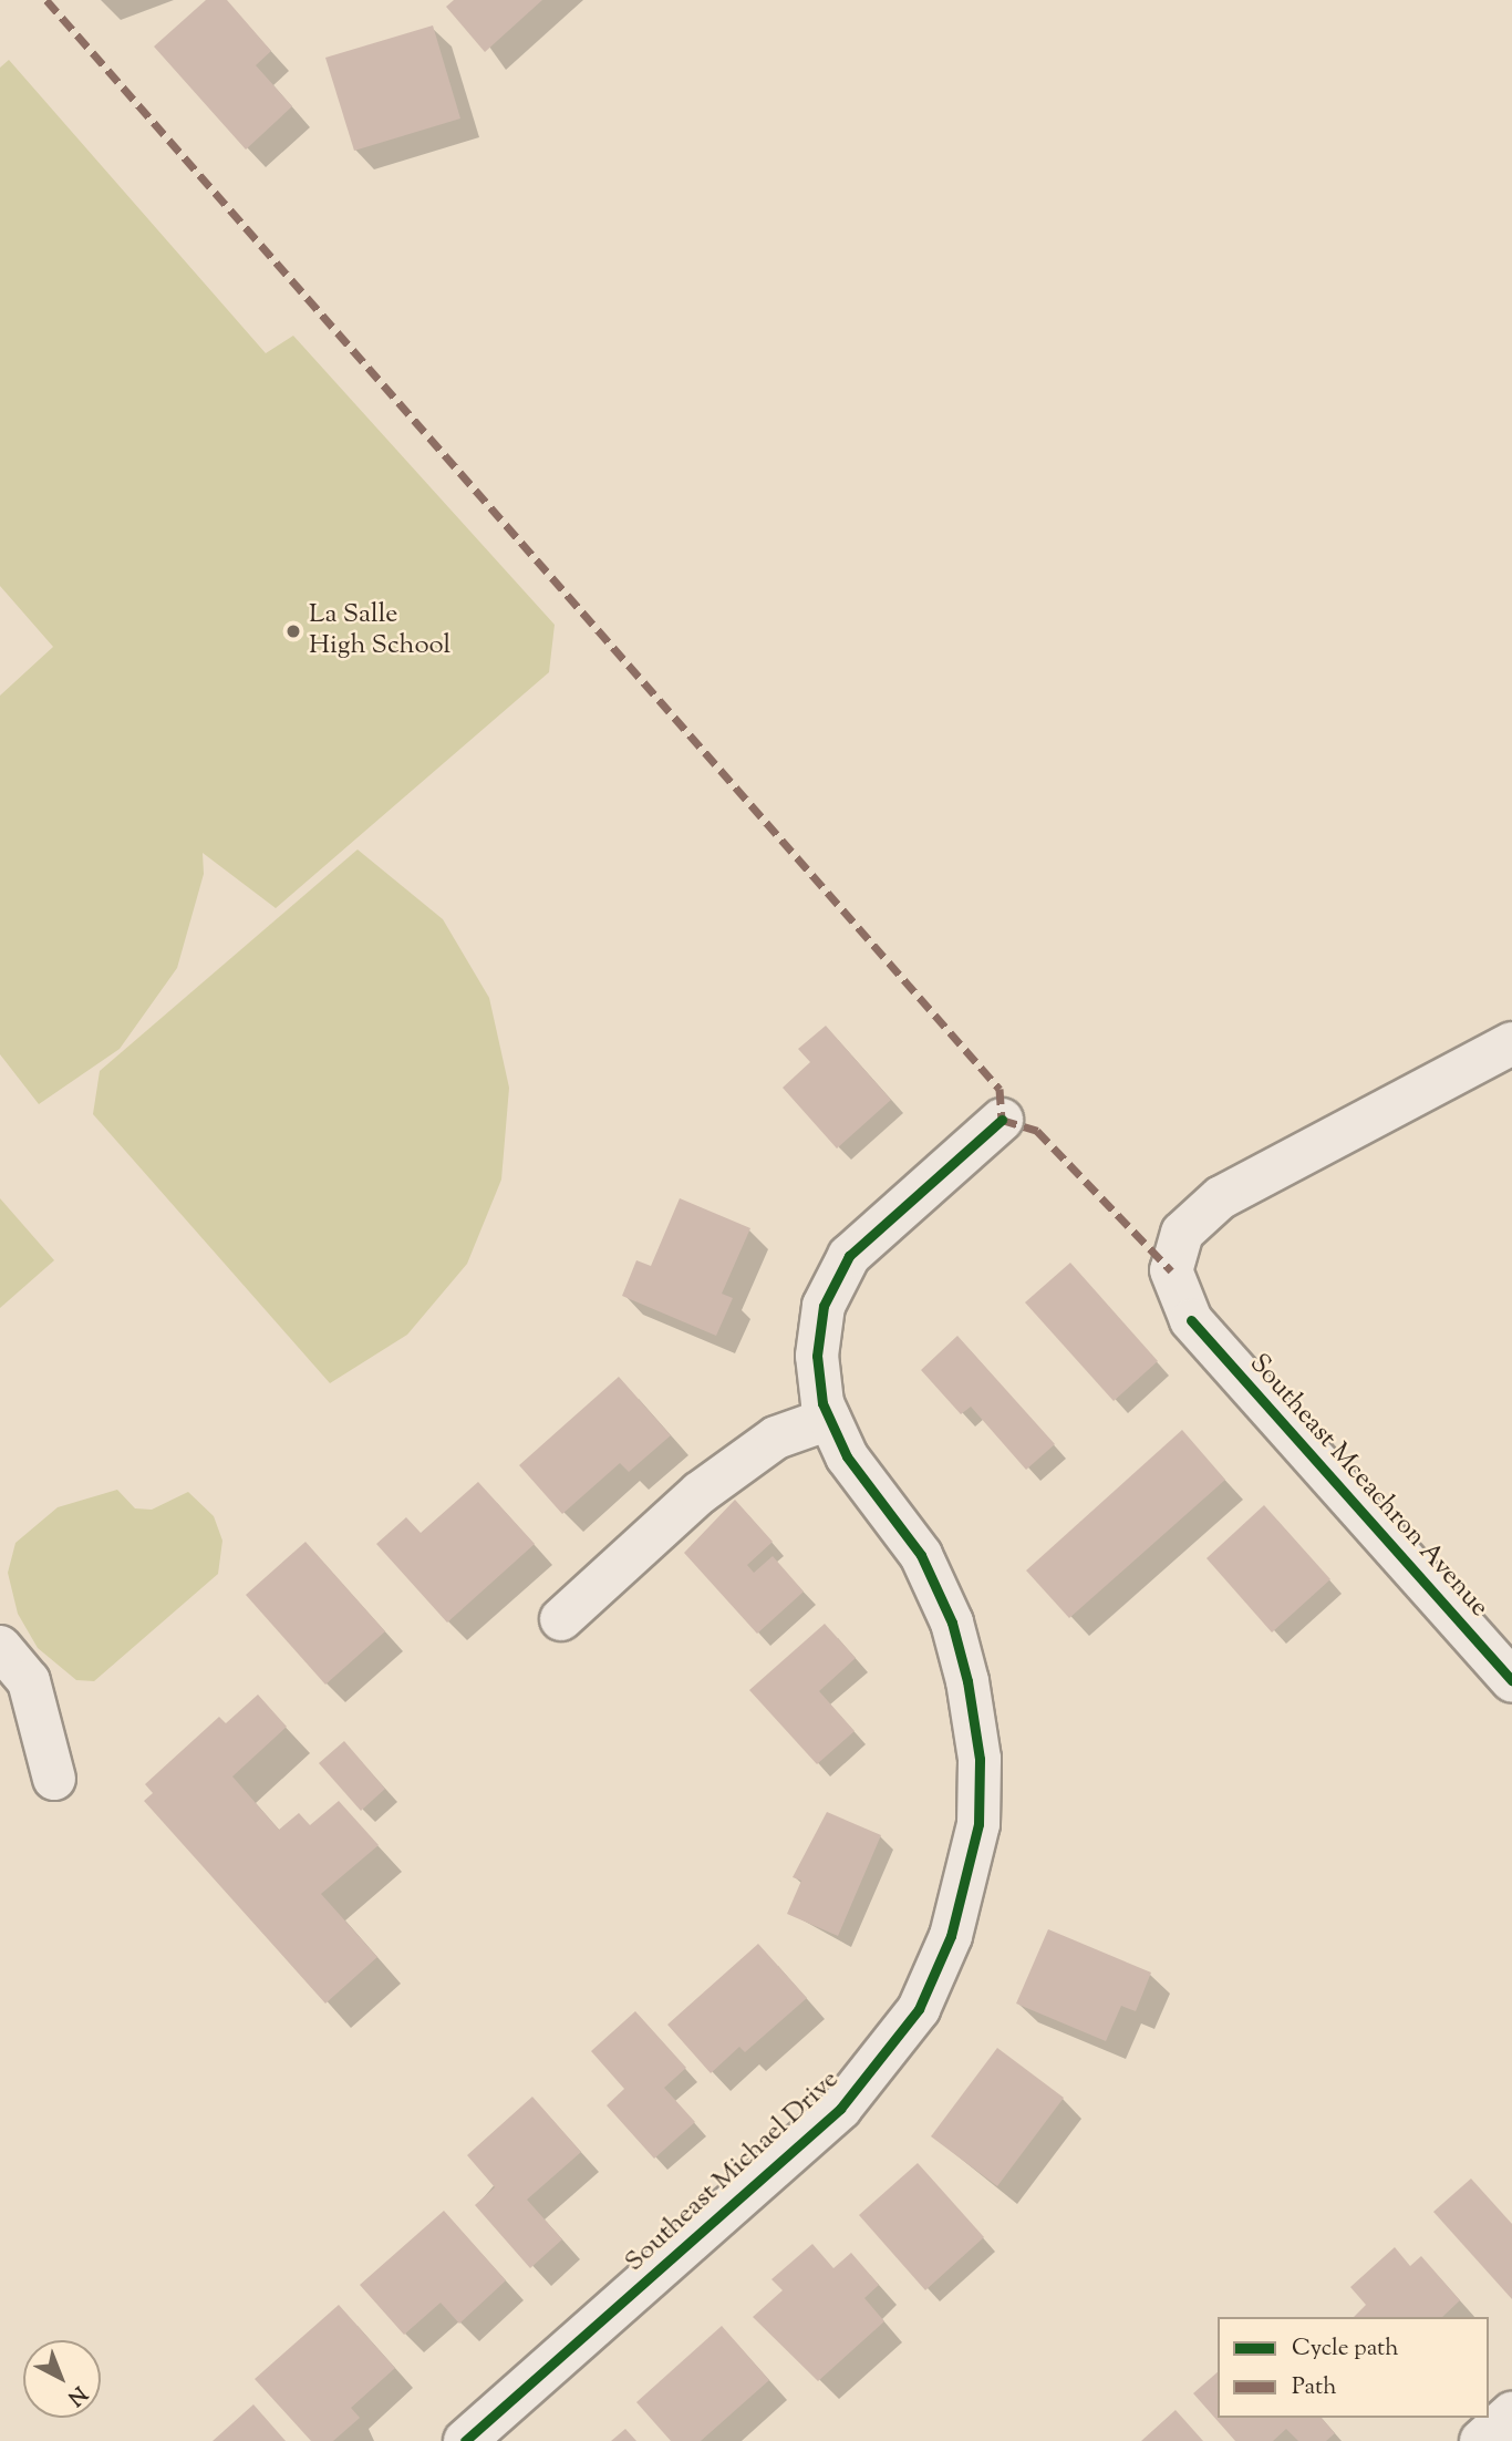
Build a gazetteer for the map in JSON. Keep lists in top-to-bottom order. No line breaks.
{"streets":{"street":["Southeast Mceachron Avenue","Southeast Michael Drive"]},"places":["La Salle High School"],"legend":["Cycle path","Path"],"north":"bottom right"}
